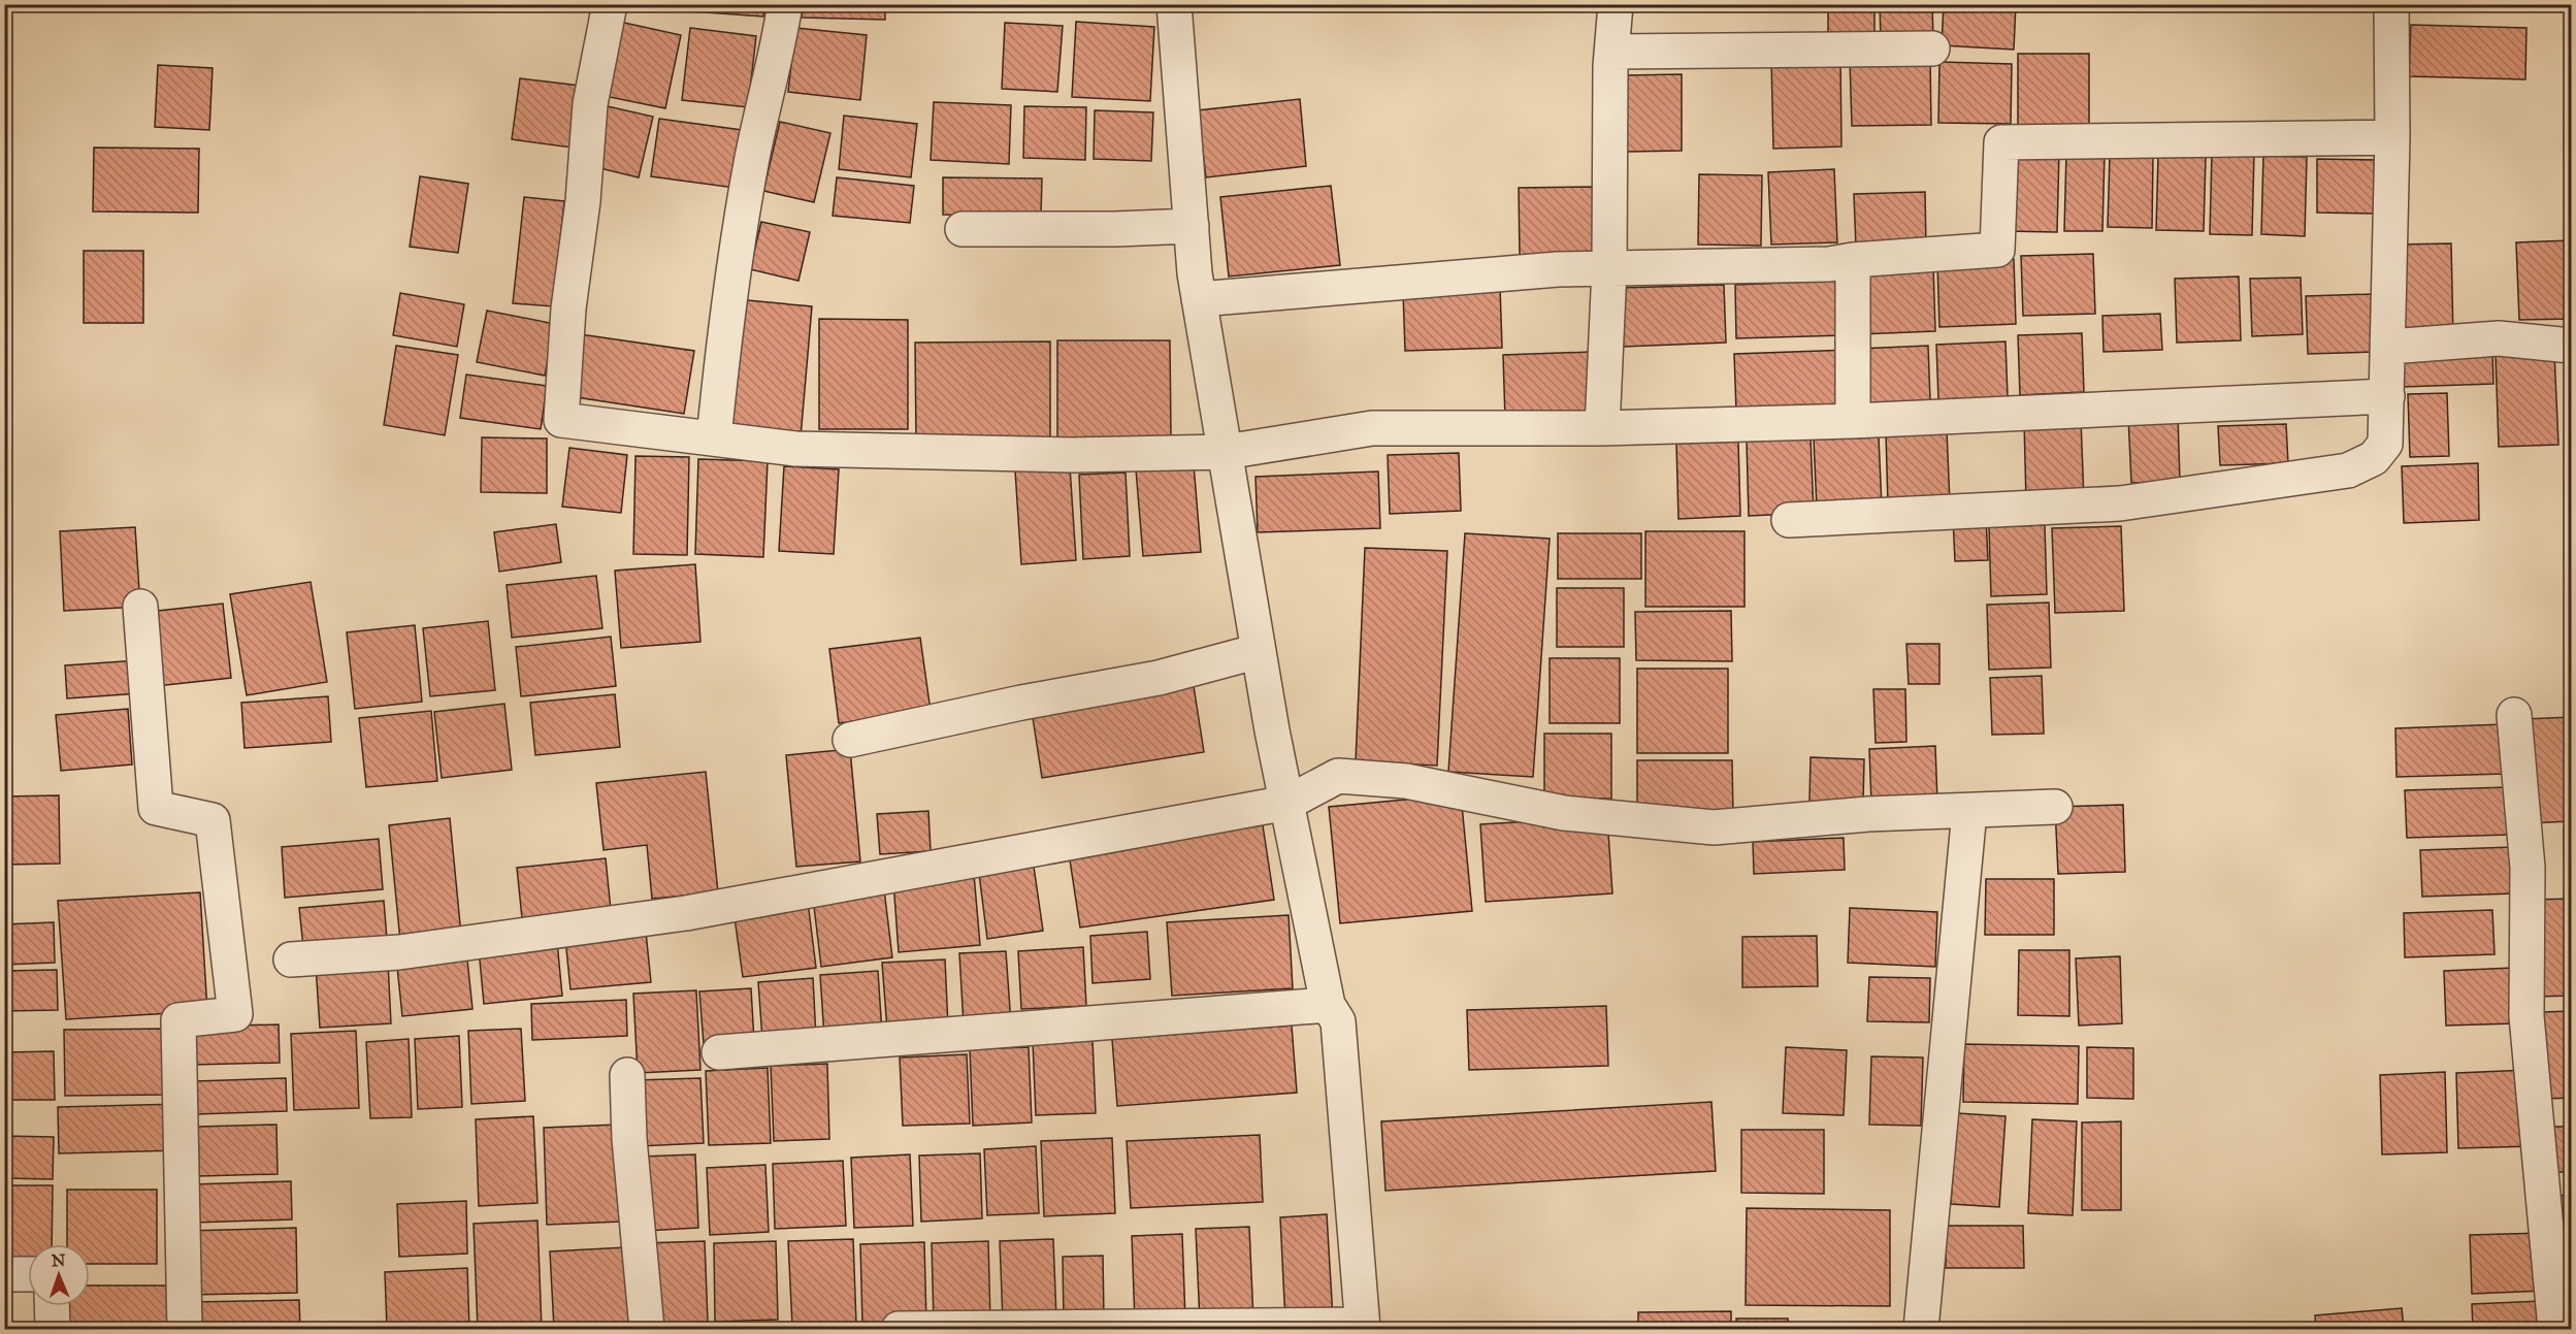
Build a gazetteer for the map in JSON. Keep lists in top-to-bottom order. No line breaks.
{"north":"top"}
